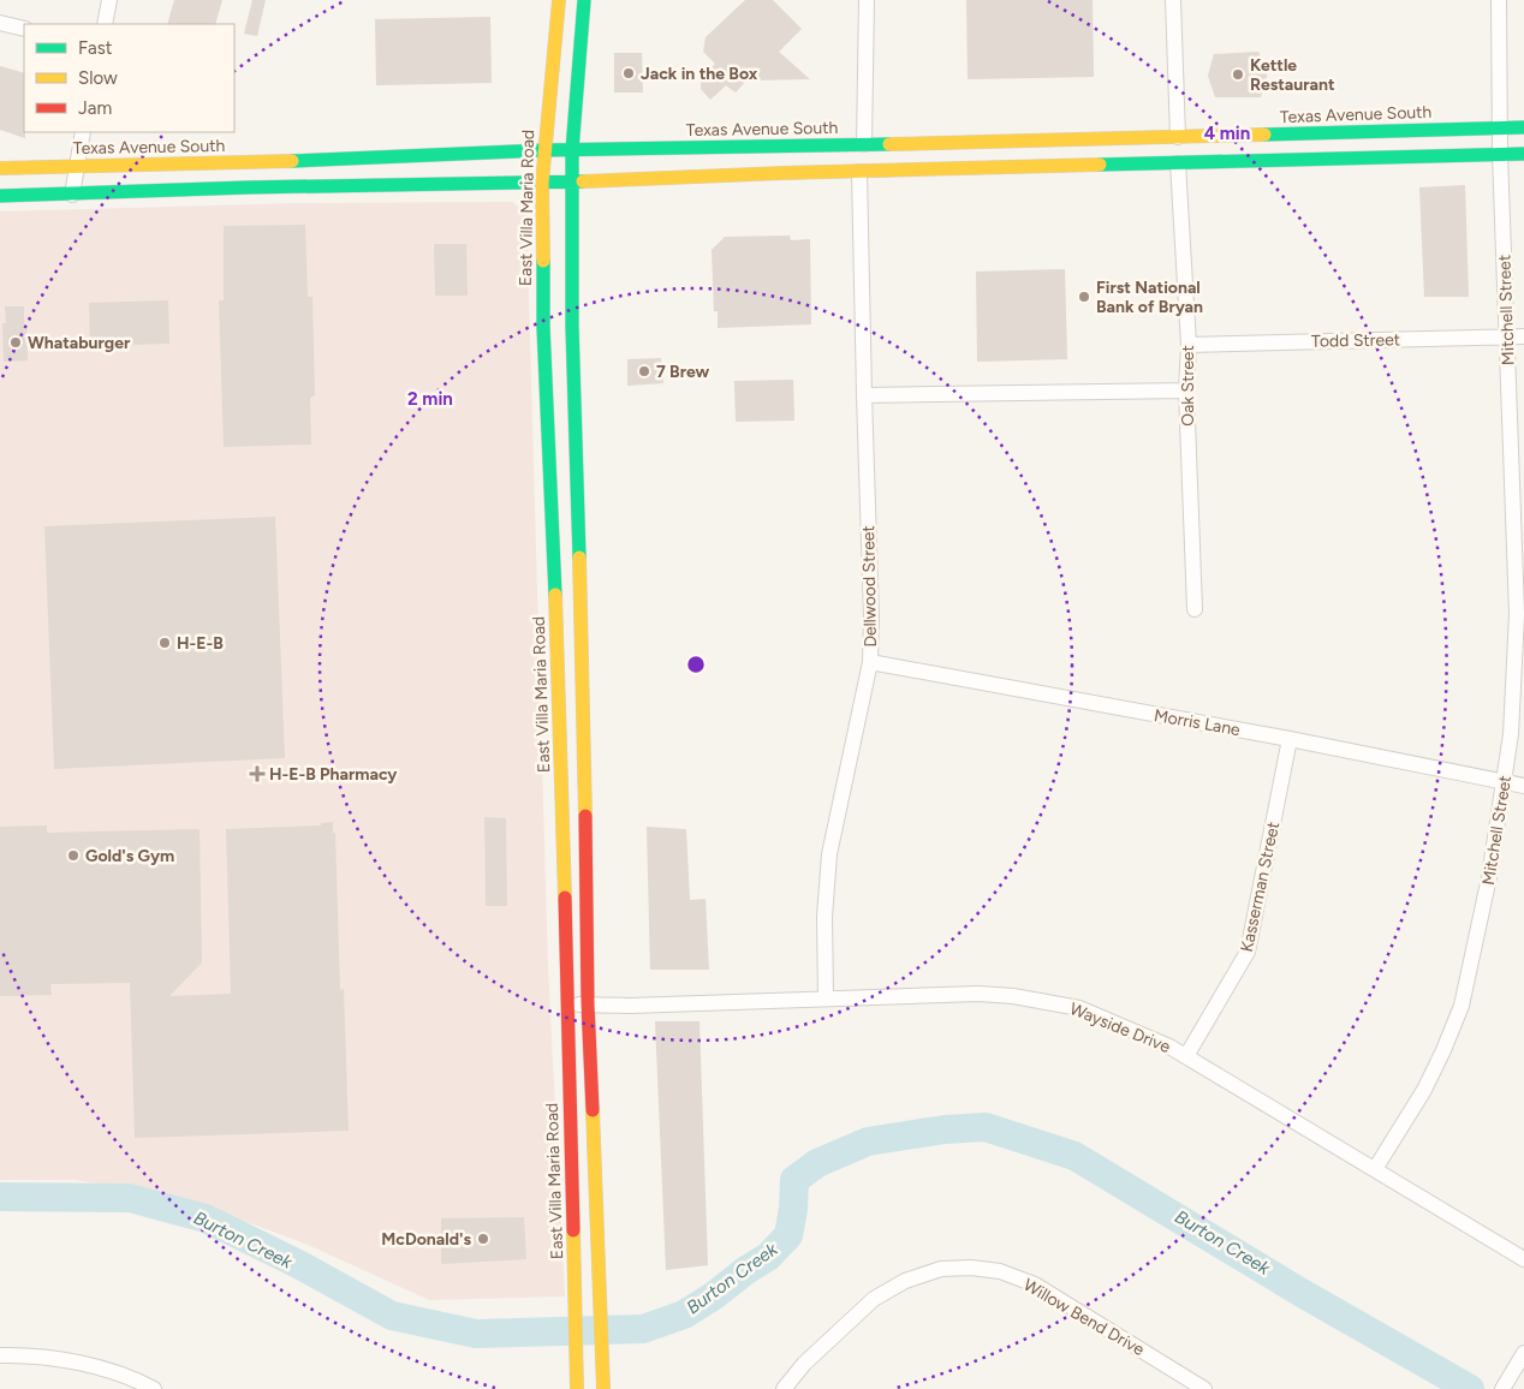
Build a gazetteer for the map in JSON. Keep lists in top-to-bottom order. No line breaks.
{"streets":{"main road":["Texas Avenue South","East Villa Maria Road"],"street":["Mitchell Street","Todd Street","Oak Street","Dellwood Street","Morris Lane","Kasserman Street","Wayside Drive","Willow Bend Drive"]},"crossings":[["Texas Avenue South","East Villa Maria Road"],["Texas Avenue South","Mitchell Street"],["East Villa Maria Road","Wayside Drive"],["Mitchell Street","Todd Street"],["Mitchell Street","Morris Lane"],["Mitchell Street","Wayside Drive"],["Todd Street","Oak Street"],["Dellwood Street","Morris Lane"],["Dellwood Street","Wayside Drive"],["Morris Lane","Kasserman Street"],["Kasserman Street","Wayside Drive"]],"water":["Burton Creek"],"places":{"other":["Jack in the Box","Kettle Restaurant","First National Bank of Bryan","Whataburger","7 Brew","H-E-B","Gold's Gym","McDonald's"],"health":["H-E-B Pharmacy"]},"legend":["Fast","Slow","Jam"],"rings":["4 min","2 min"]}
